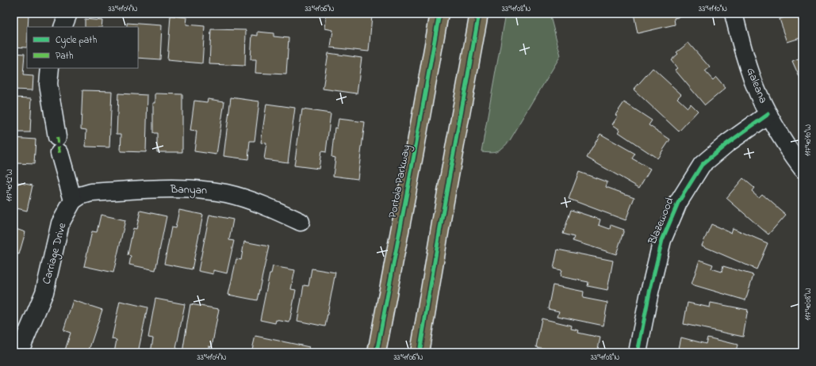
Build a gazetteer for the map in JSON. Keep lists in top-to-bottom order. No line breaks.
{"streets":{"main road":["Portola Parkway"],"street":["Galeana","Banyan","Blazewood","Carriage Drive"]},"crossings":[["Galeana","Blazewood"],["Banyan","Carriage Drive"]],"legend":["Cycle path","Path"],"coordinates":["33°41'04\"N","33°41'06\"N","33°41'08\"N","33°41'10\"N","117°40'10\"W","117°40'12\"W","117°40'08\"W"]}
